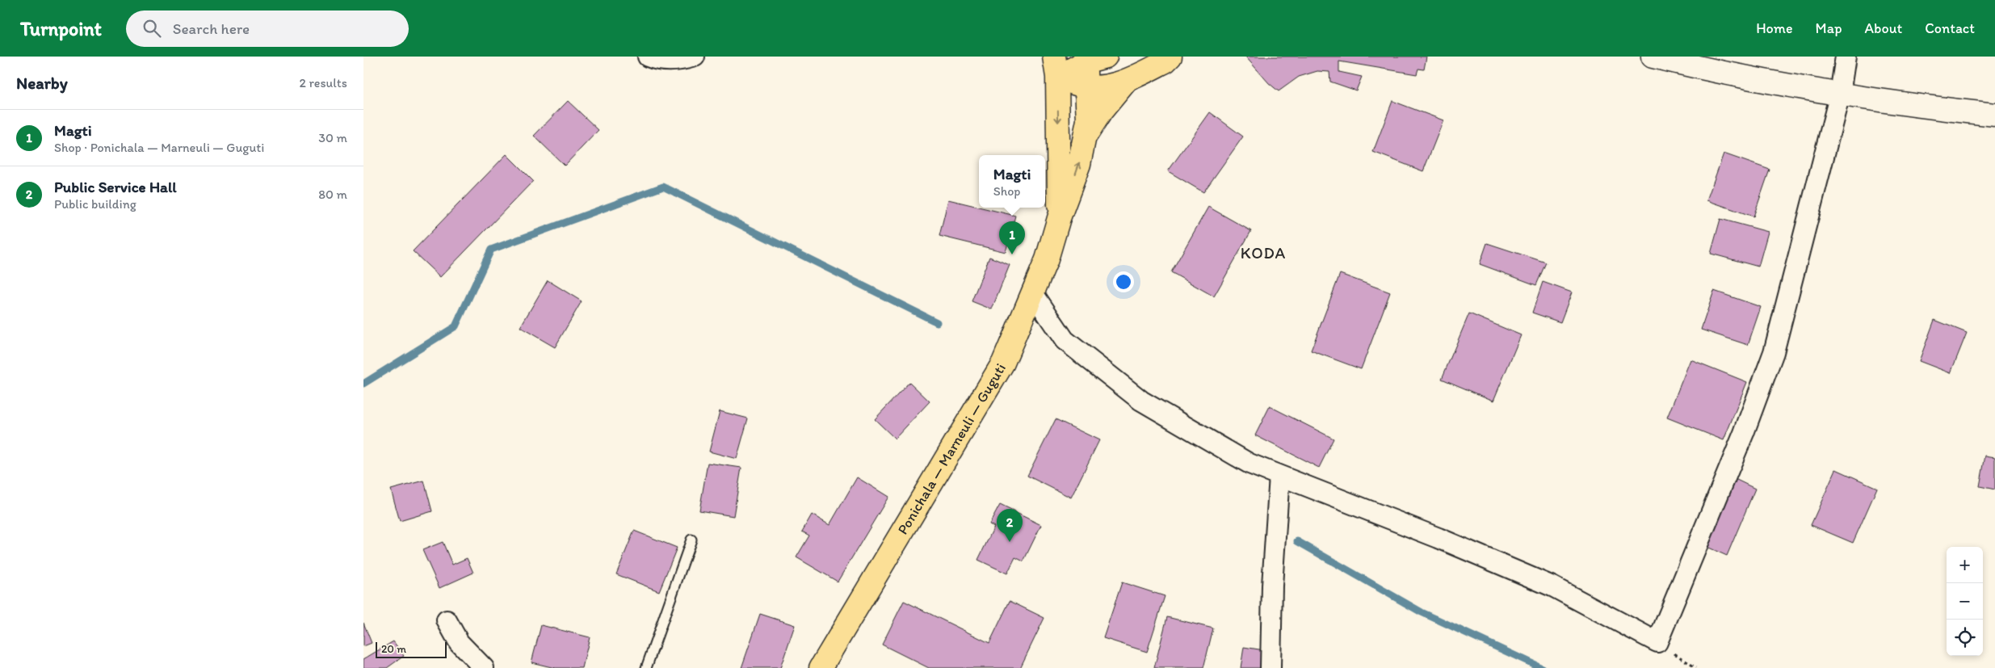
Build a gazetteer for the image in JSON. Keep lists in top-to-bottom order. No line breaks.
{"streets":{"highway":["Ponichala — Marneuli — Guguti"]},"districts":["KODA"],"scale_bar":"20 m","page":{"header":"Turnpoint","search":"Search here","nav":["Home","Map","About","Contact"],"heading":["Nearby","2 results"],"list":[{"mark":"1","name":"Magti","note":"Shop · Ponichala — Marneuli — Guguti","value":"30 m"},{"mark":"2","name":"Public Service Hall","note":"Public building","value":"80 m"}],"popup":["Magti","Shop"],"pins":["1","2"],"map_buttons":["+","−"],"scale":"20 m"}}
